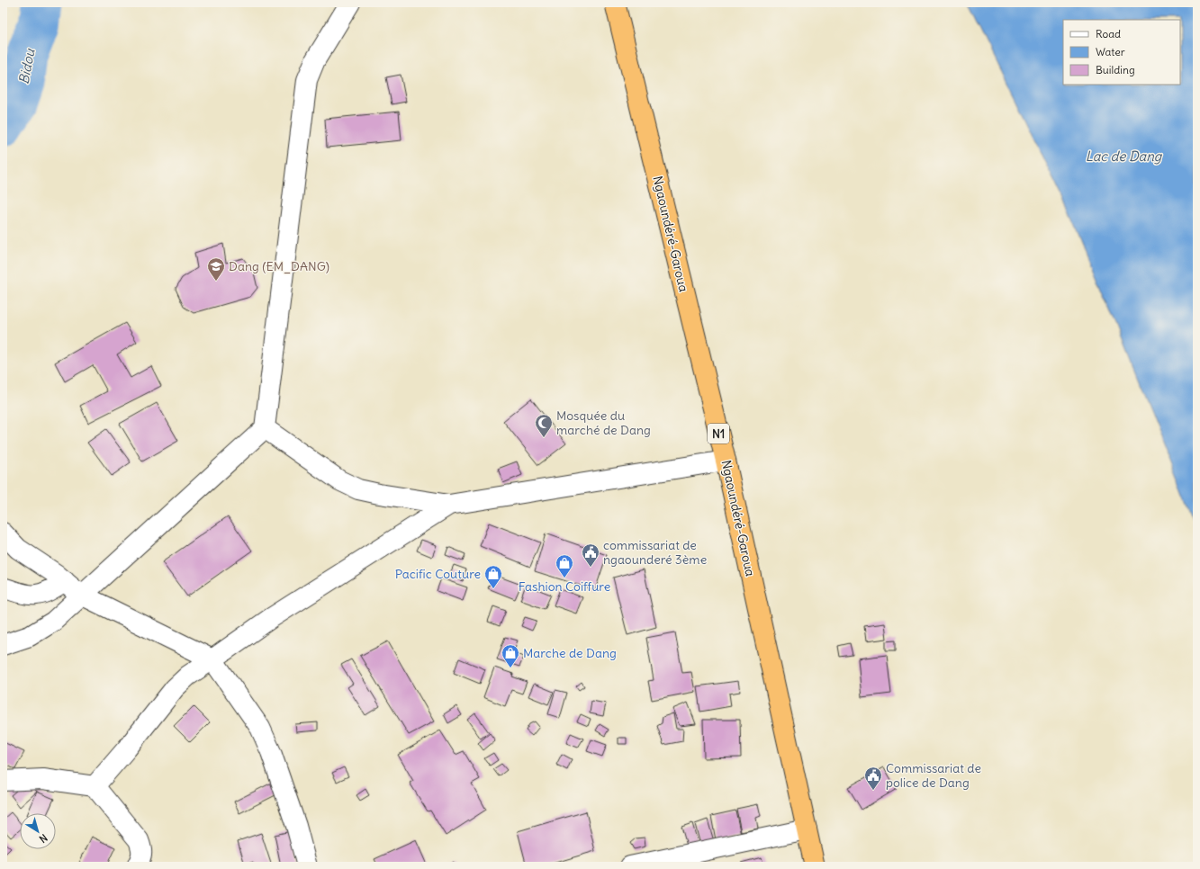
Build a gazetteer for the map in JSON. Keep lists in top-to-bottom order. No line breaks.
{"streets":{"highway":["Ngaoundéré-Garoua","N1"]},"water":["Bidou","Lac de Dang"],"places":{"school or university":["Dang (EM_DANG)"],"mosque":["Mosquée du marché de Dang"],"public building":["commissariat de ngaounderé 3ème","Commissariat de police de Dang"],"shop":["Fashion Coiffure","Pacific Couture","Marche de Dang"]},"legend":["Road","Water","Building"],"north":"bottom right"}
